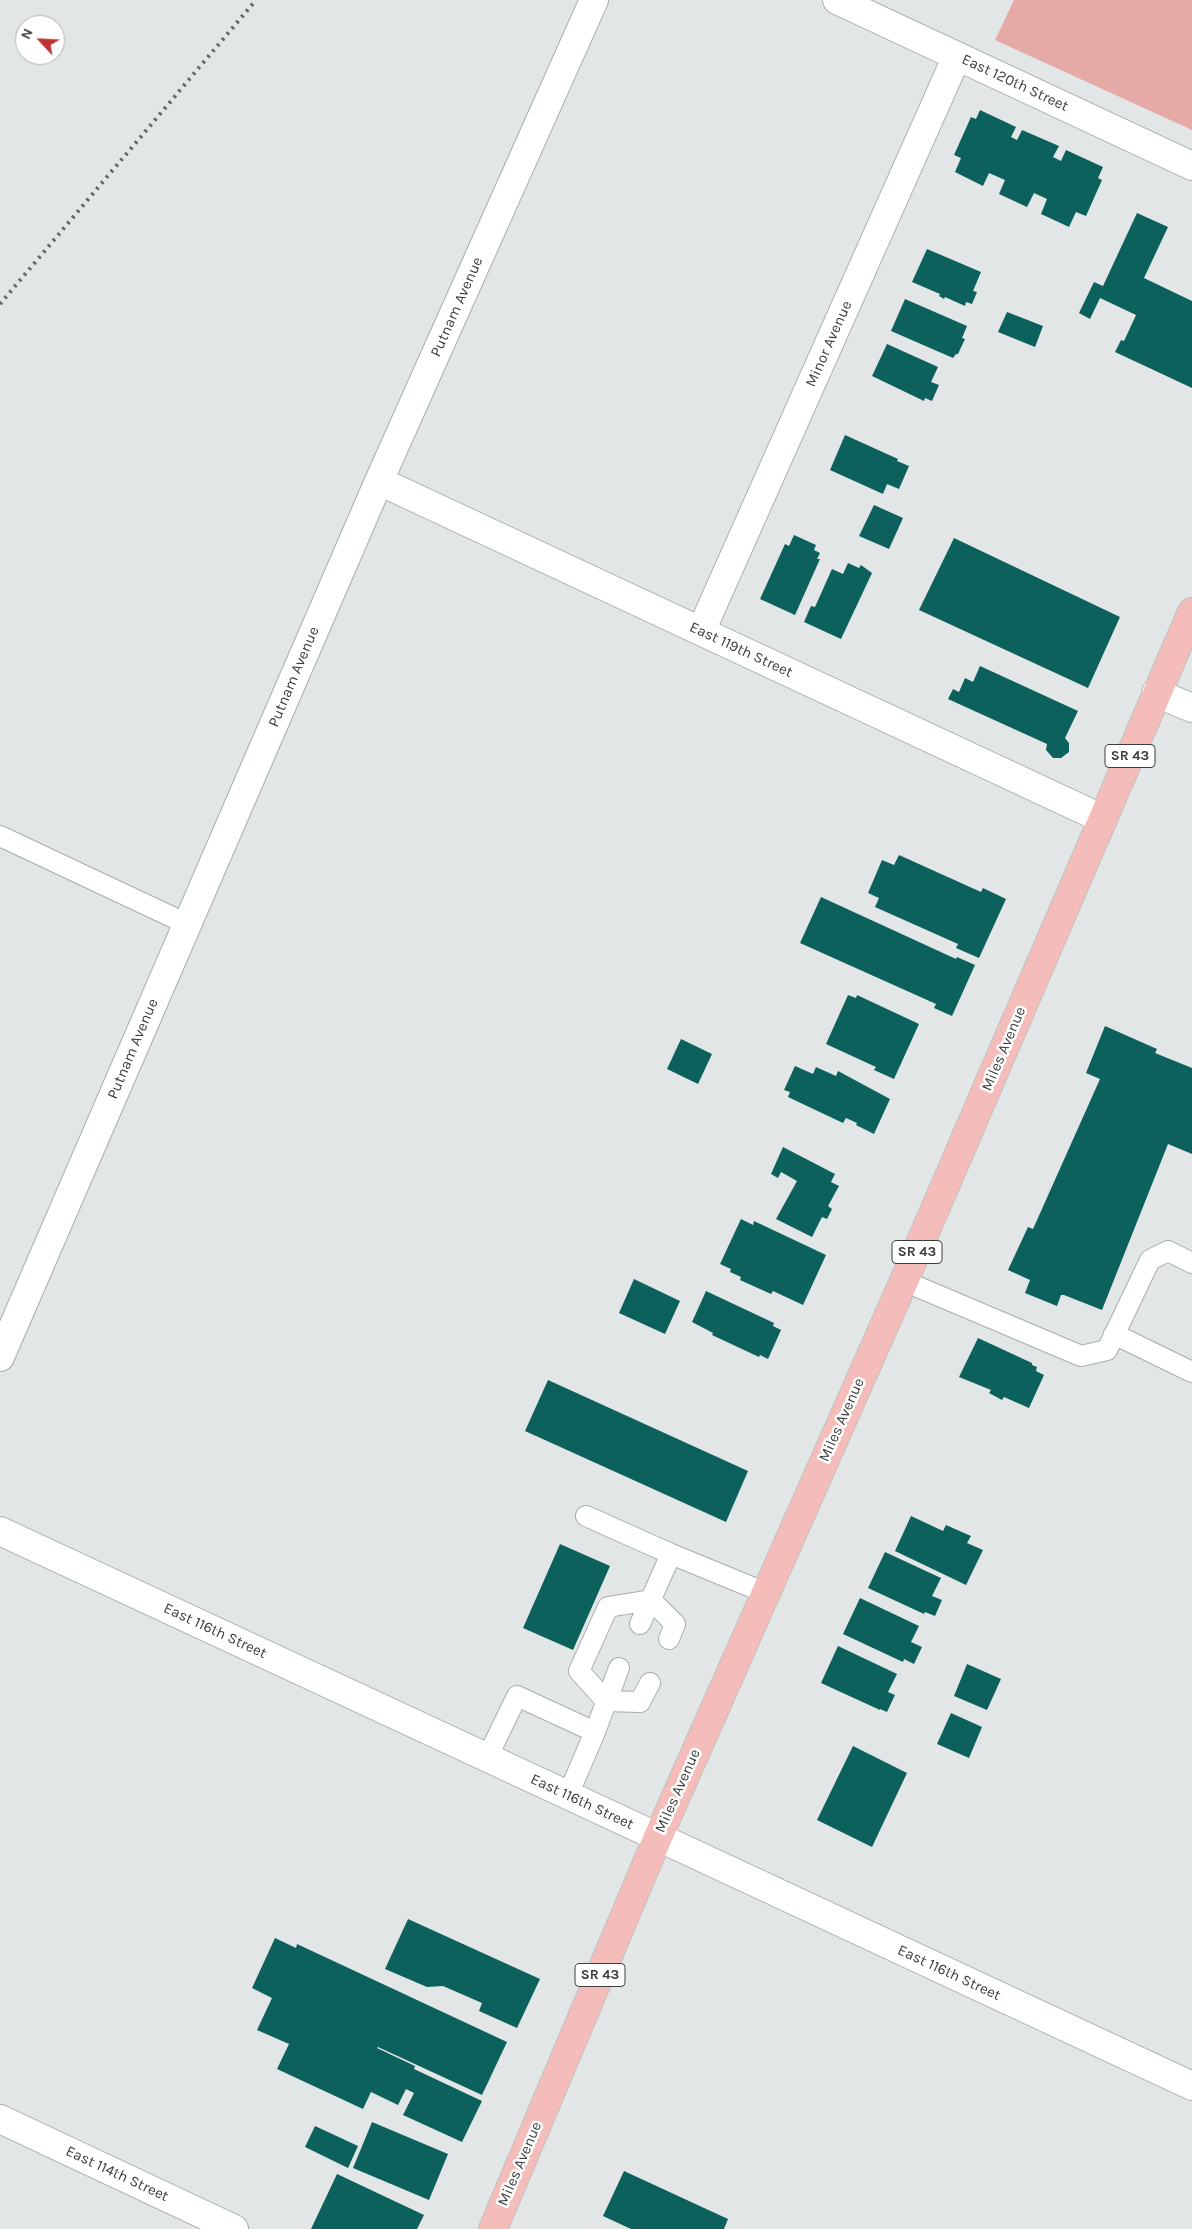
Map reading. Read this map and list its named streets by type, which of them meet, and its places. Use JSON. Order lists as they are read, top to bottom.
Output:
{
  "streets": {
    "main road": ["SR 43", "Miles Avenue"],
    "street": [
      "East 120th Street",
      "Putnam Avenue",
      "Minor Avenue",
      "East 119th Street",
      "East 116th Street",
      "East 114th Street"
    ]
  },
  "crossings": [
    ["East 120th Street", "Minor Avenue"],
    ["Putnam Avenue", "East 119th Street"],
    ["Minor Avenue", "East 119th Street"],
    ["East 119th Street", "Miles Avenue"],
    ["Miles Avenue", "East 116th Street"]
  ],
  "north": "top left"
}
